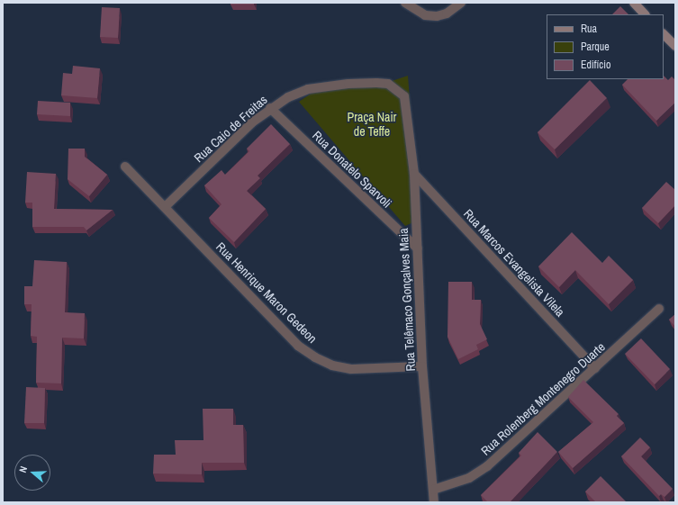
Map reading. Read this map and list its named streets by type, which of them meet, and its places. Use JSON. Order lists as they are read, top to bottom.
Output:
{
  "streets": {
    "street": [
      "Rua Caio de Freitas",
      "Rua Donatelo Sparvoli",
      "Rua Marcos Evangelista Vilela",
      "Rua Henrique Maron Gedeon",
      "Rua Telêmaco Gonçalves Maia",
      "Rua Rolenberg Montenegro Duarte"
    ]
  },
  "crossings": [
    ["Rua Caio de Freitas", "Rua Donatelo Sparvoli"],
    ["Rua Caio de Freitas", "Rua Henrique Maron Gedeon"],
    ["Rua Caio de Freitas", "Rua Telêmaco Gonçalves Maia"],
    ["Rua Donatelo Sparvoli", "Rua Telêmaco Gonçalves Maia"],
    ["Rua Marcos Evangelista Vilela", "Rua Telêmaco Gonçalves Maia"],
    ["Rua Marcos Evangelista Vilela", "Rua Rolenberg Montenegro Duarte"],
    ["Rua Henrique Maron Gedeon", "Rua Telêmaco Gonçalves Maia"],
    ["Rua Telêmaco Gonçalves Maia", "Rua Rolenberg Montenegro Duarte"]
  ],
  "parks": ["Praça Nair de Teffe"],
  "legend": ["Rua", "Parque", "Edifício"],
  "north": "left"
}
